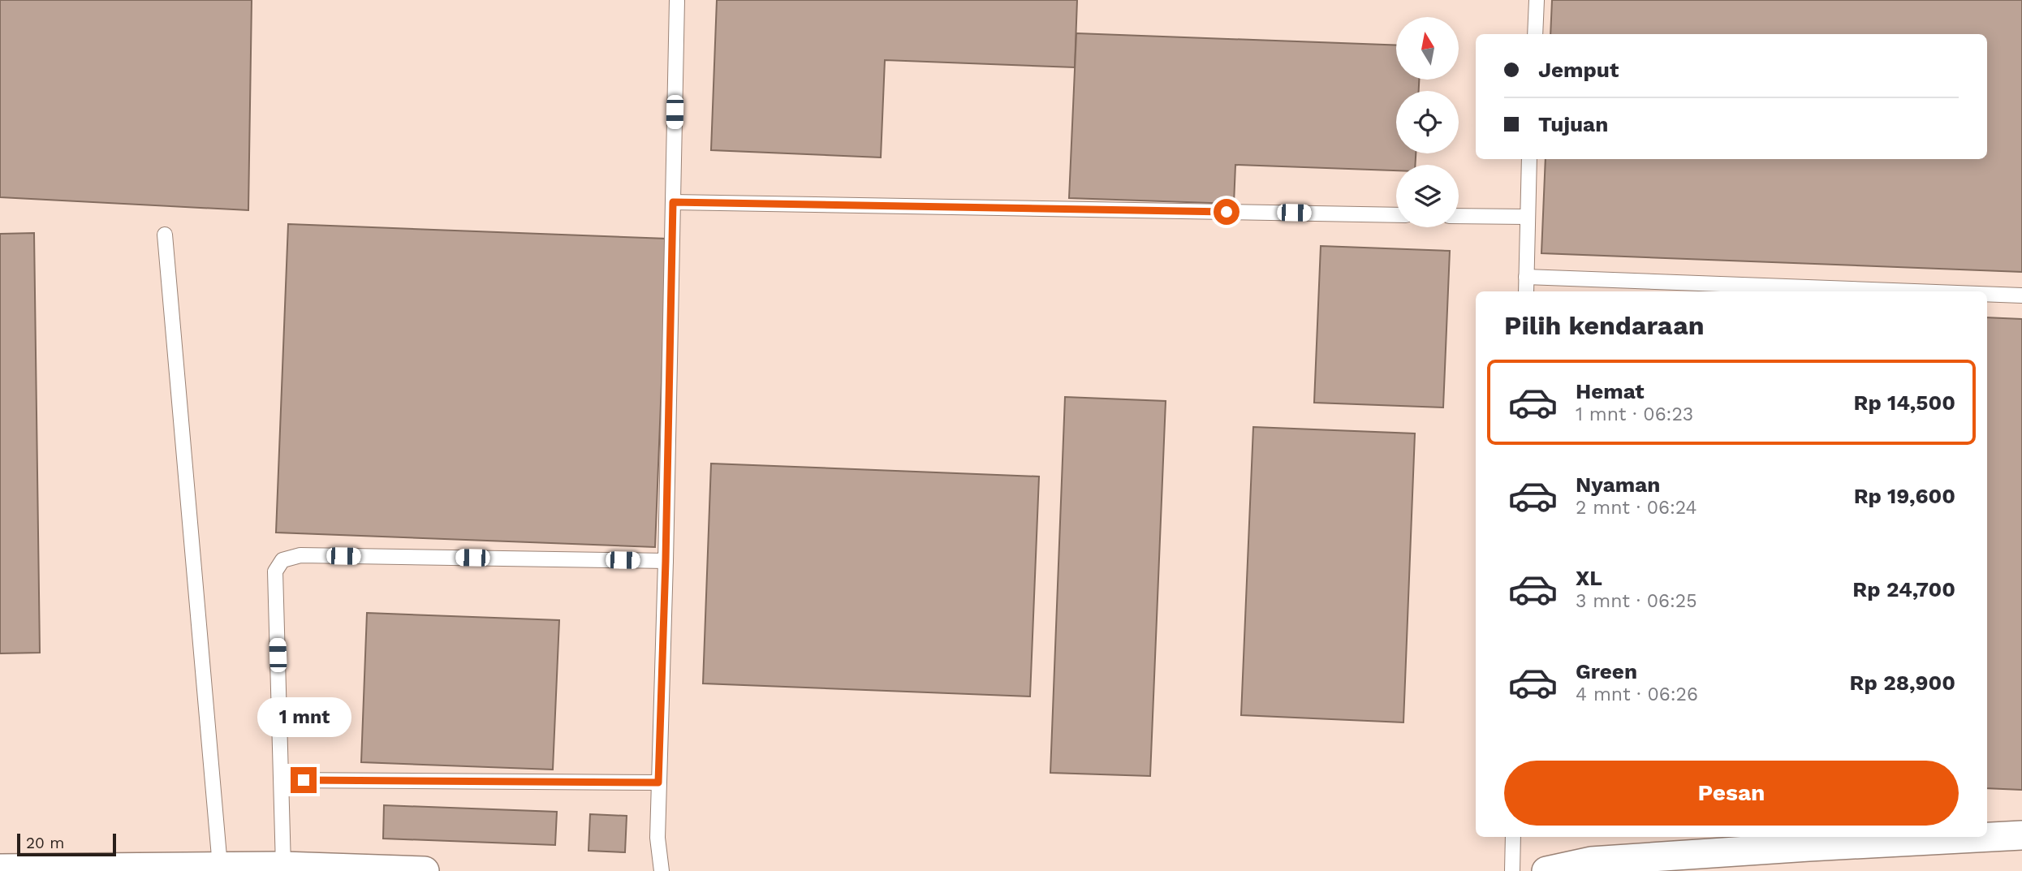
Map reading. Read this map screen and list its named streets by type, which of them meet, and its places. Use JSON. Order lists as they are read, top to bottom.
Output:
{
  "scale_bar": "20 m",
  "north": "top",
  "page": {
    "banner": ["Jemput", "Tujuan"],
    "heading": "Pilih kendaraan",
    "list": [
      {
        "name": "Hemat",
        "note": "1 mnt · 06:23",
        "value": "Rp 14,500"
      },
      {
        "name": "Nyaman",
        "note": "2 mnt · 06:24",
        "value": "Rp 19,600"
      },
      {
        "name": "XL",
        "note": "3 mnt · 06:25",
        "value": "Rp 24,700"
      },
      {
        "name": "Green",
        "note": "4 mnt · 06:26",
        "value": "Rp 28,900"
      }
    ],
    "bubble": "1 mnt",
    "buttons": "Pesan",
    "scale": "20 m"
  }
}
